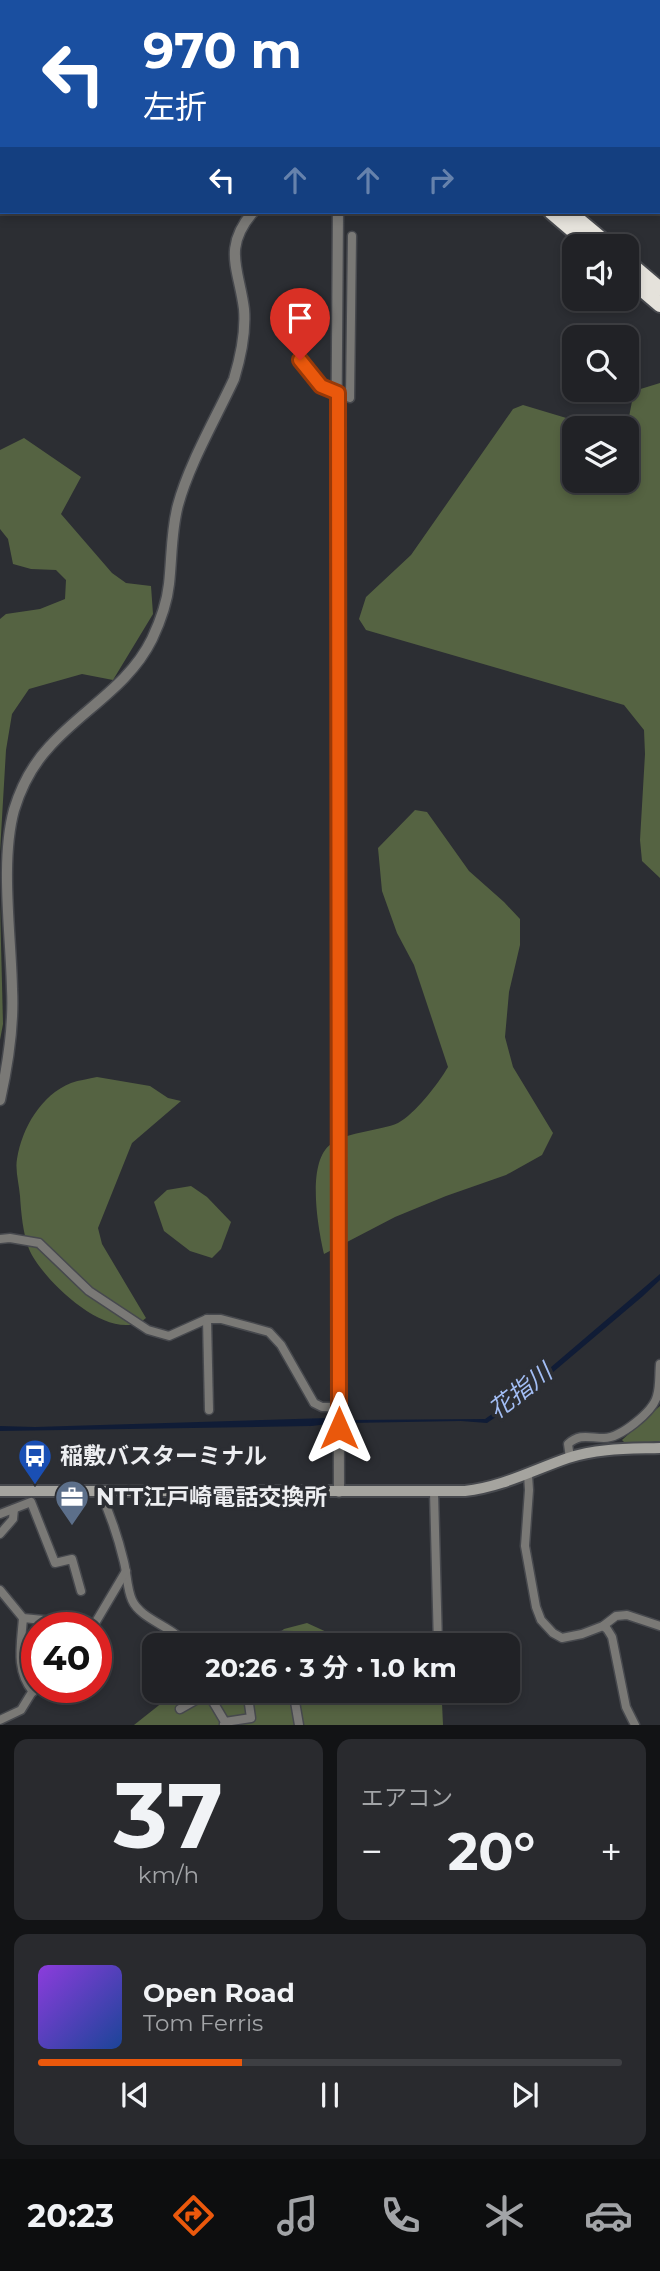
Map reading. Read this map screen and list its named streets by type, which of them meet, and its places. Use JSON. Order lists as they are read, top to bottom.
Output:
{
  "water": ["花指川"],
  "places": {
    "bus stop": ["稲敷バスターミナル"],
    "office": ["NTT江戸崎電話交換所"]
  },
  "page": {
    "turn": ["970 m", "左折"],
    "limit": "40",
    "trip": "20:26 · 3 分 · 1.0 km",
    "tile": [
      ["37", "km/h"],
      "エアコン"
    ],
    "heat": ["−", "20°", "+"],
    "song": ["Open Road", "Tom Ferris"],
    "tabs": "20:23"
  }
}
